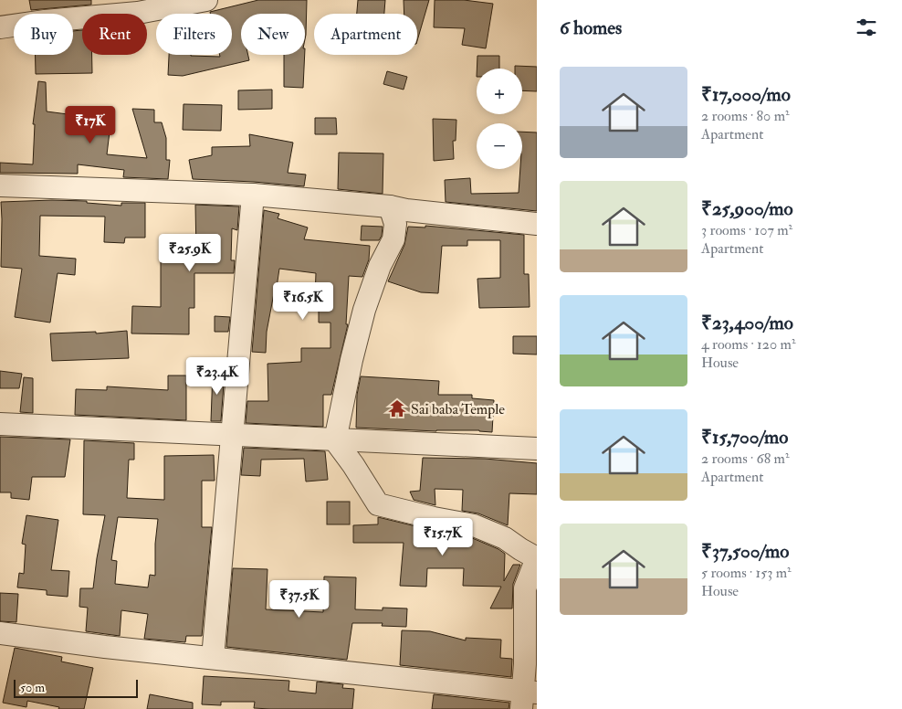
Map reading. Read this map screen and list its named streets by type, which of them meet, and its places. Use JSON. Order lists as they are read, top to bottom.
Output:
{
  "places": {
    "temple": ["Sai baba Temple"]
  },
  "scale_bar": "50 m",
  "page": {
    "heading": "6 homes",
    "chip": [
      "Buy",
      "Rent",
      "Filters",
      "New",
      "Apartment"
    ],
    "list": [
      {
        "name": "₹17,000/mo",
        "note": "2 rooms · 80 m² · Apartment"
      },
      {
        "name": "₹25,900/mo",
        "note": "3 rooms · 107 m² · Apartment"
      },
      {
        "name": "₹23,400/mo",
        "note": "4 rooms · 120 m² · House"
      },
      {
        "name": "₹15,700/mo",
        "note": "2 rooms · 68 m² · Apartment"
      },
      {
        "name": "₹37,500/mo",
        "note": "5 rooms · 153 m² · House"
      }
    ],
    "map_buttons": ["+", "−"],
    "price": [
      "₹17K",
      "₹25.9K",
      "₹16.5K",
      "₹23.4K",
      "₹15.7K",
      "₹37.5K"
    ],
    "scale": "50 m"
  }
}
